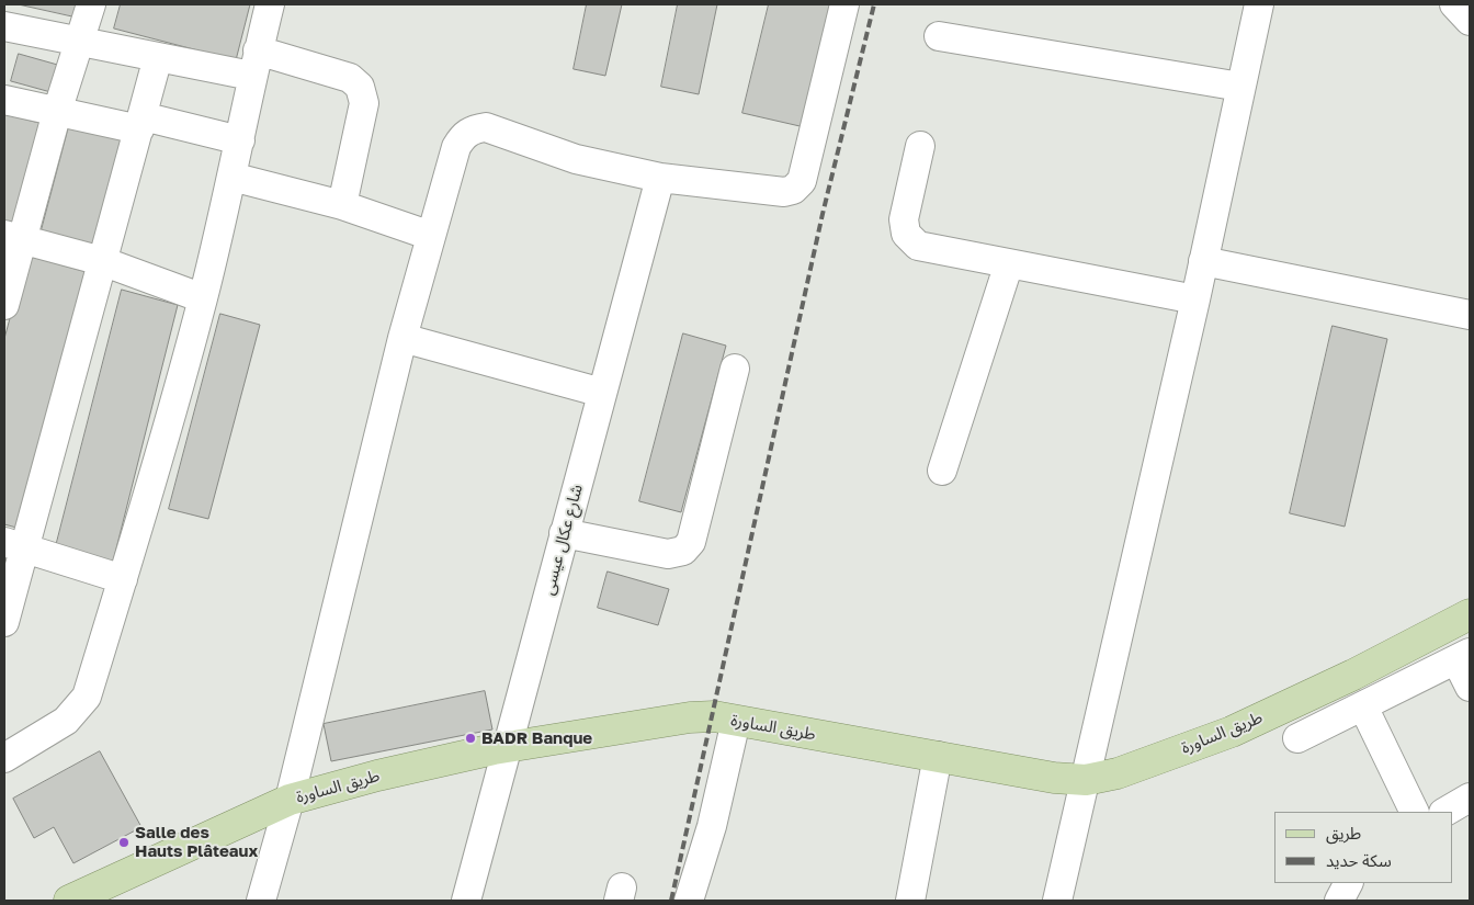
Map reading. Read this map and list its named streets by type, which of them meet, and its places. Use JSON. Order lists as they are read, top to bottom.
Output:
{
  "streets": {
    "main road": ["طريق الساورة"],
    "street": ["شارع عكال عيسى"]
  },
  "crossings": [
    ["شارع عكال عيسى", "طريق الساورة"]
  ],
  "places": ["BADR Banque", "Salle des Hauts Plâteaux"],
  "legend": ["طريق", "سكة حديد"]
}
